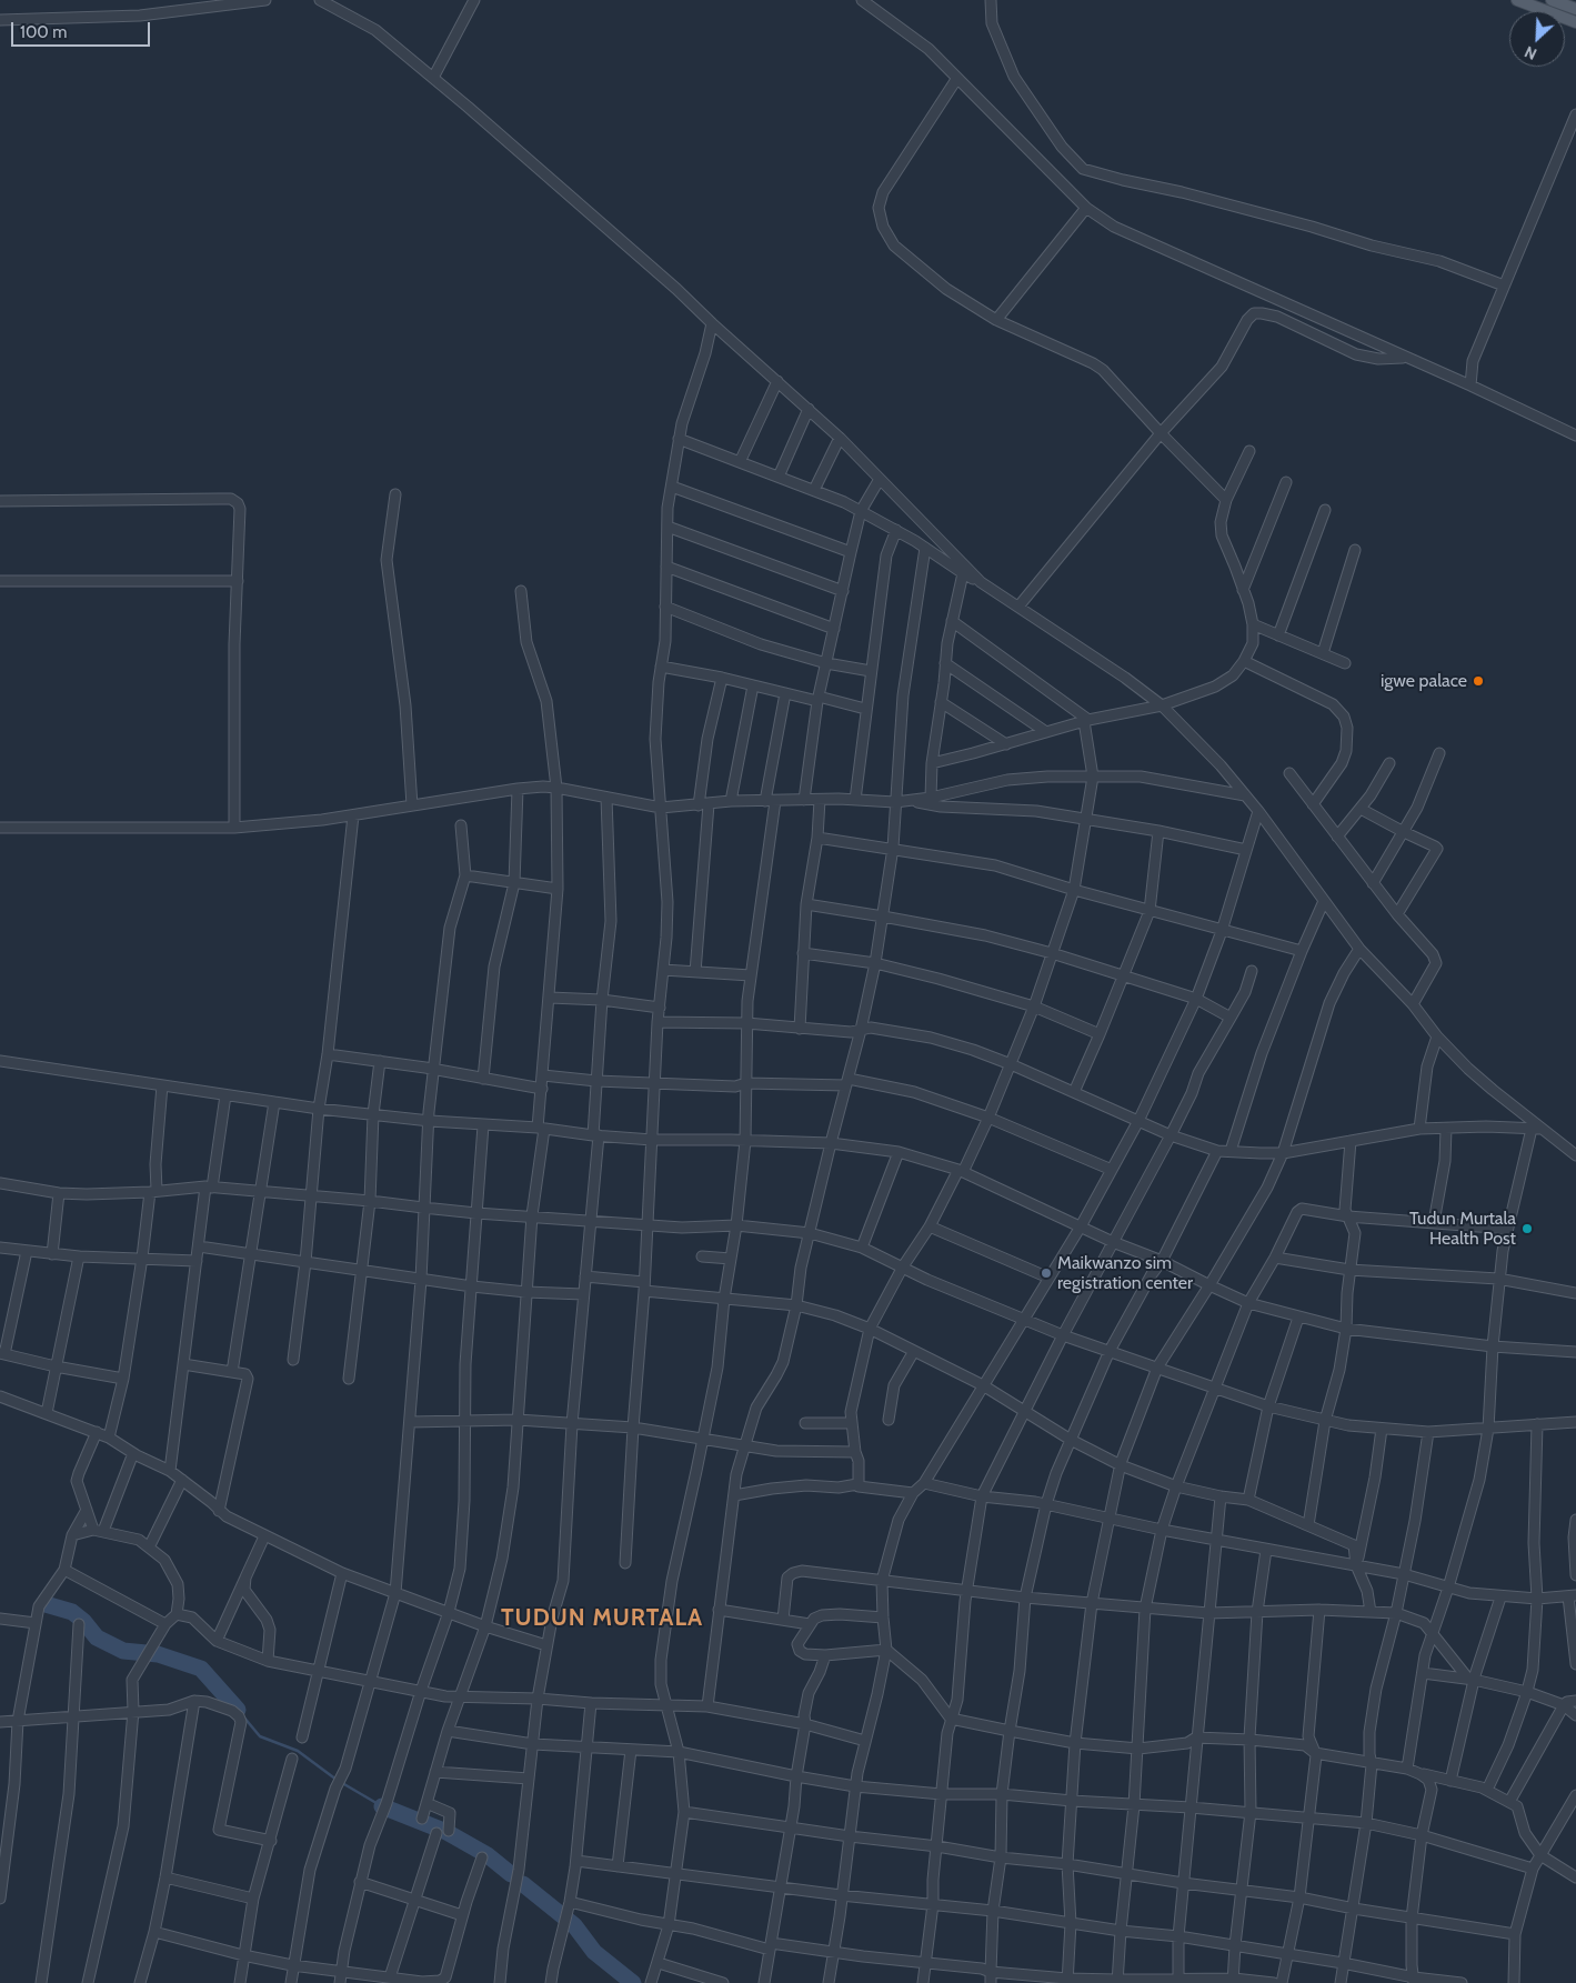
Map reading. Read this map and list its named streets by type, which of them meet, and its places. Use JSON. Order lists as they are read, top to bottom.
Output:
{
  "districts": ["TUDUN MURTALA"],
  "places": ["igwe palace", "Tudun Murtala Health Post", "Maikwanzo sim registration center"],
  "scale_bar": "100 m",
  "north": "bottom left"
}
